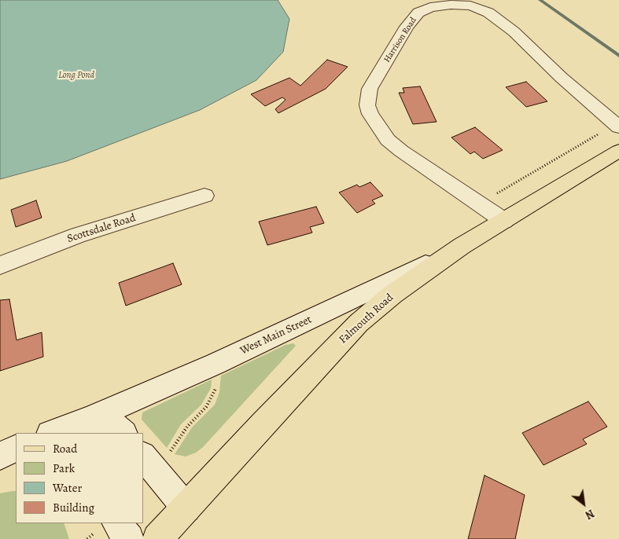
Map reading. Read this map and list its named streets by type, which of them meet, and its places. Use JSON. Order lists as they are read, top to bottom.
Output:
{
  "streets": {
    "main road": ["Falmouth Road"],
    "street": ["Harrison Road", "Scottsdale Road", "West Main Street"]
  },
  "crossings": [
    ["Harrison Road", "Falmouth Road"],
    ["Falmouth Road", "West Main Street"]
  ],
  "water": ["Long Pond"],
  "legend": [
    "Road",
    "Park",
    "Water",
    "Building"
  ],
  "north": "bottom right"
}
